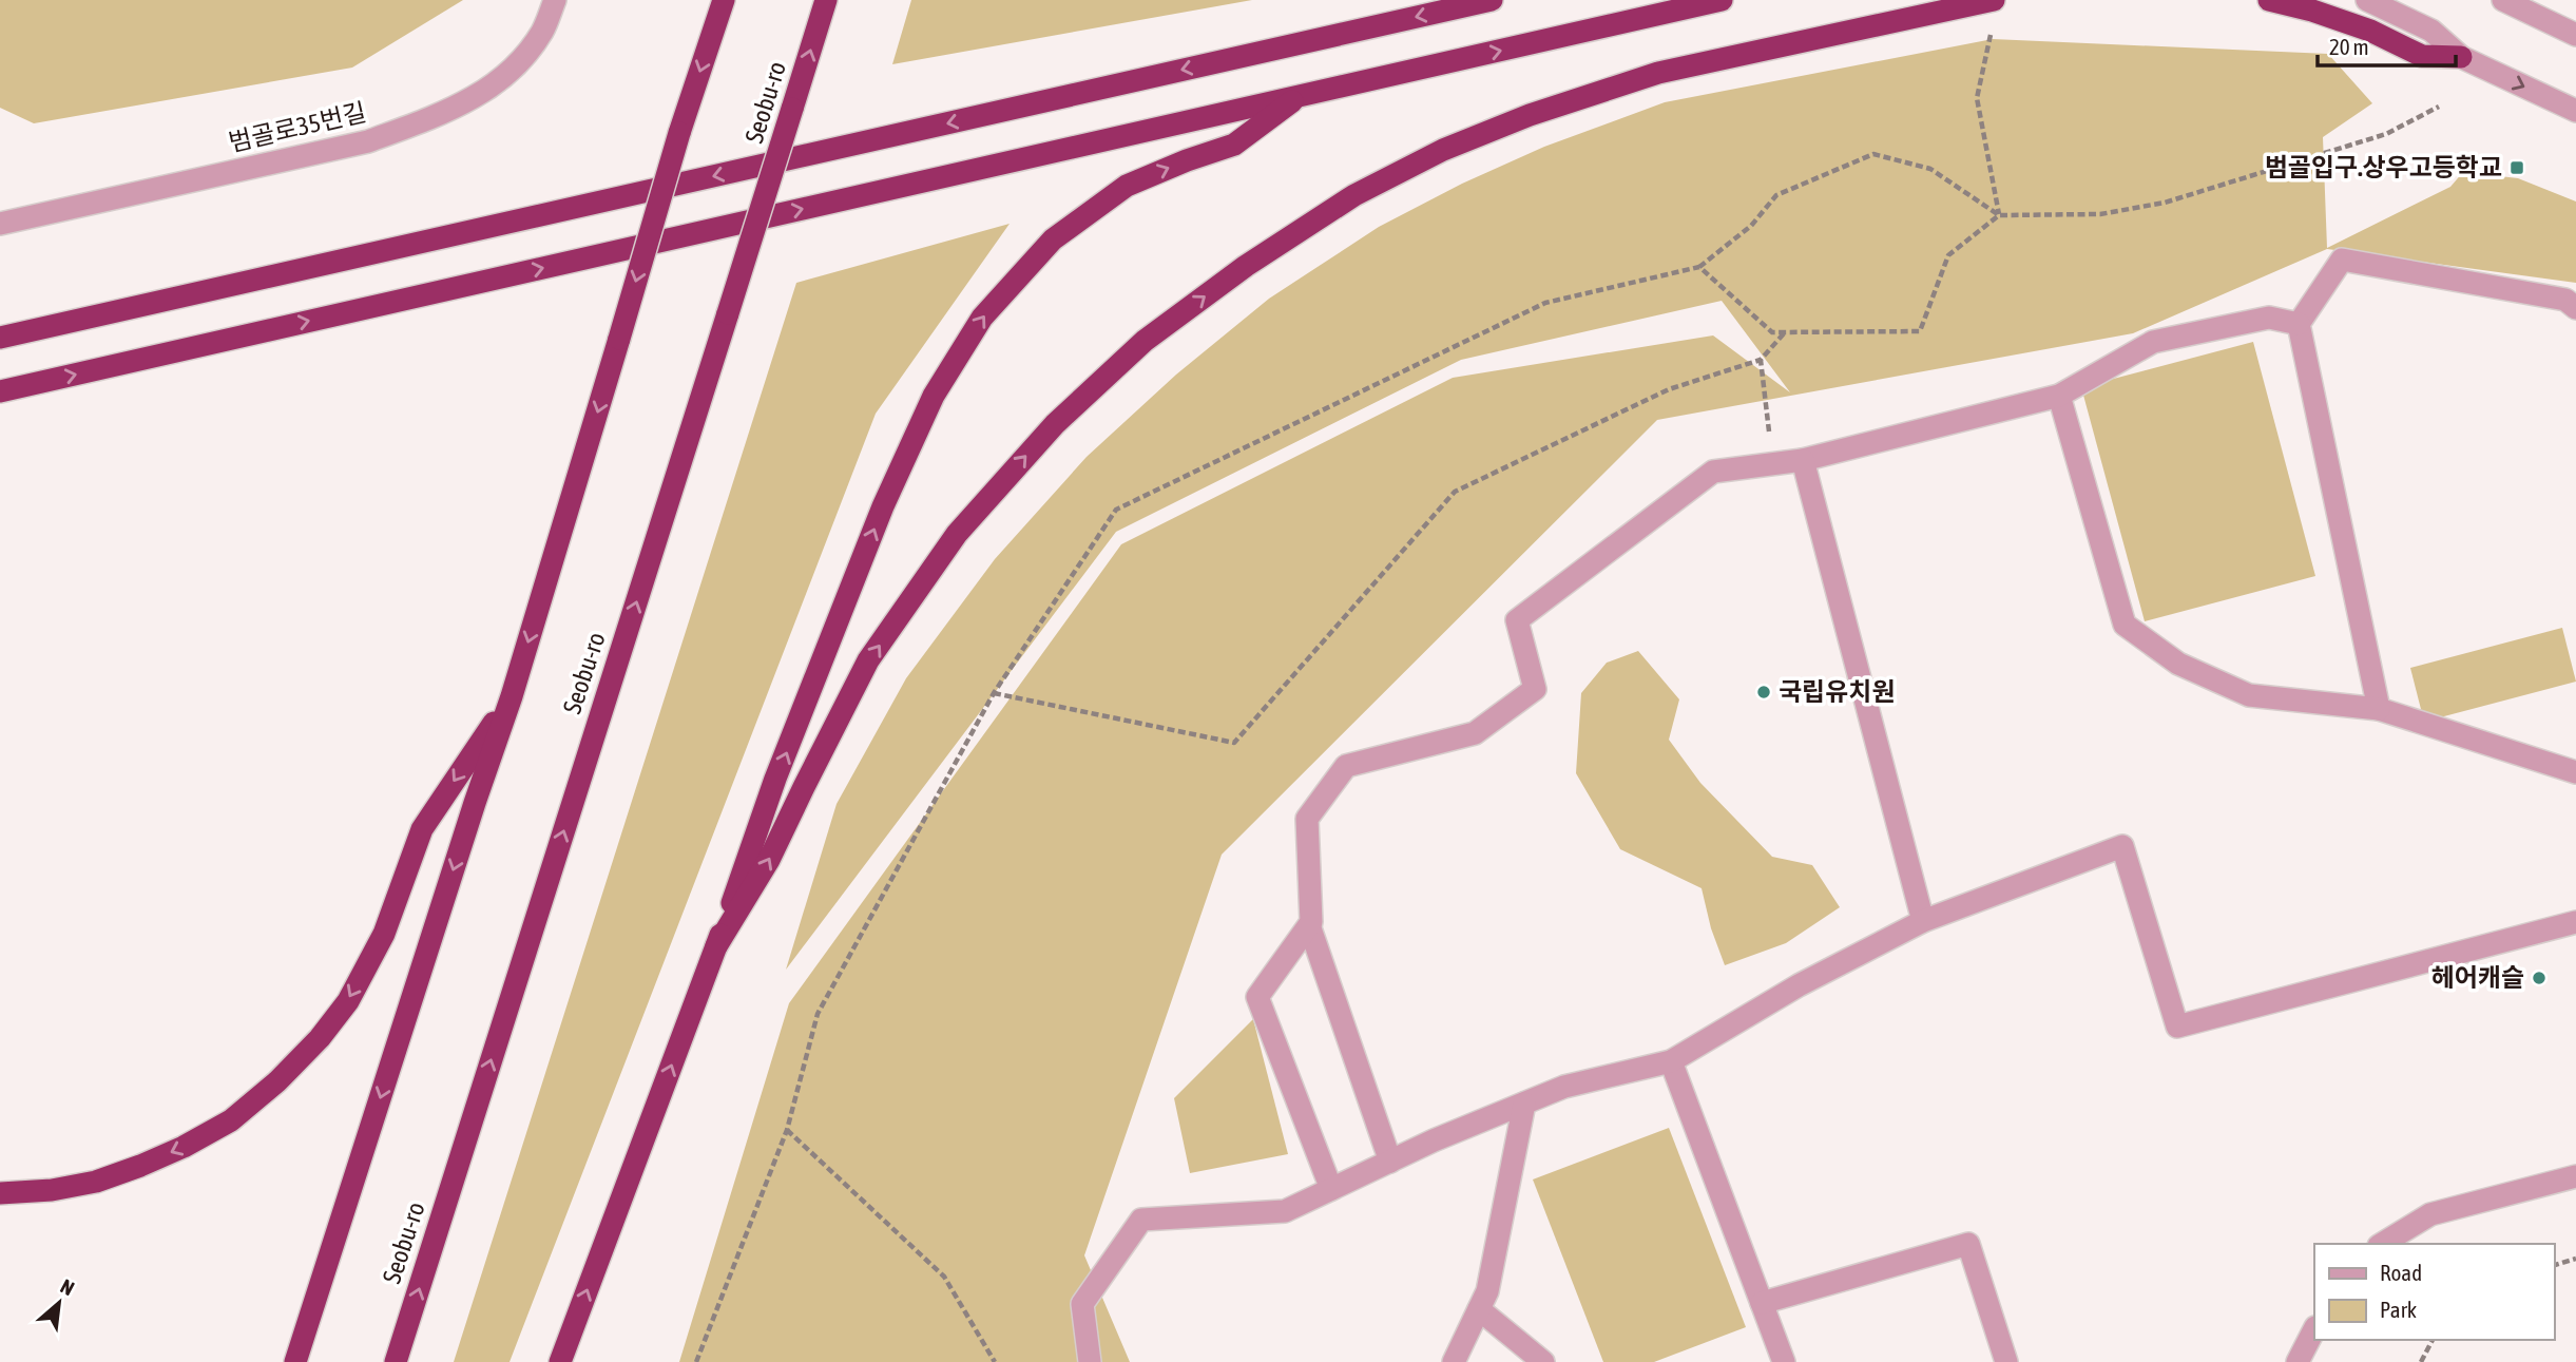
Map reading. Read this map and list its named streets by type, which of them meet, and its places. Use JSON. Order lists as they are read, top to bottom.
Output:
{
  "streets": {
    "highway": ["Seobu-ro"],
    "street": ["범골로35번길"]
  },
  "places": {
    "transit": ["범골입구.상우고등학교"],
    "other": ["국립유치원", "헤어캐슬"]
  },
  "legend": ["Road", "Park"],
  "scale_bar": "20 m",
  "north": "top right"
}
